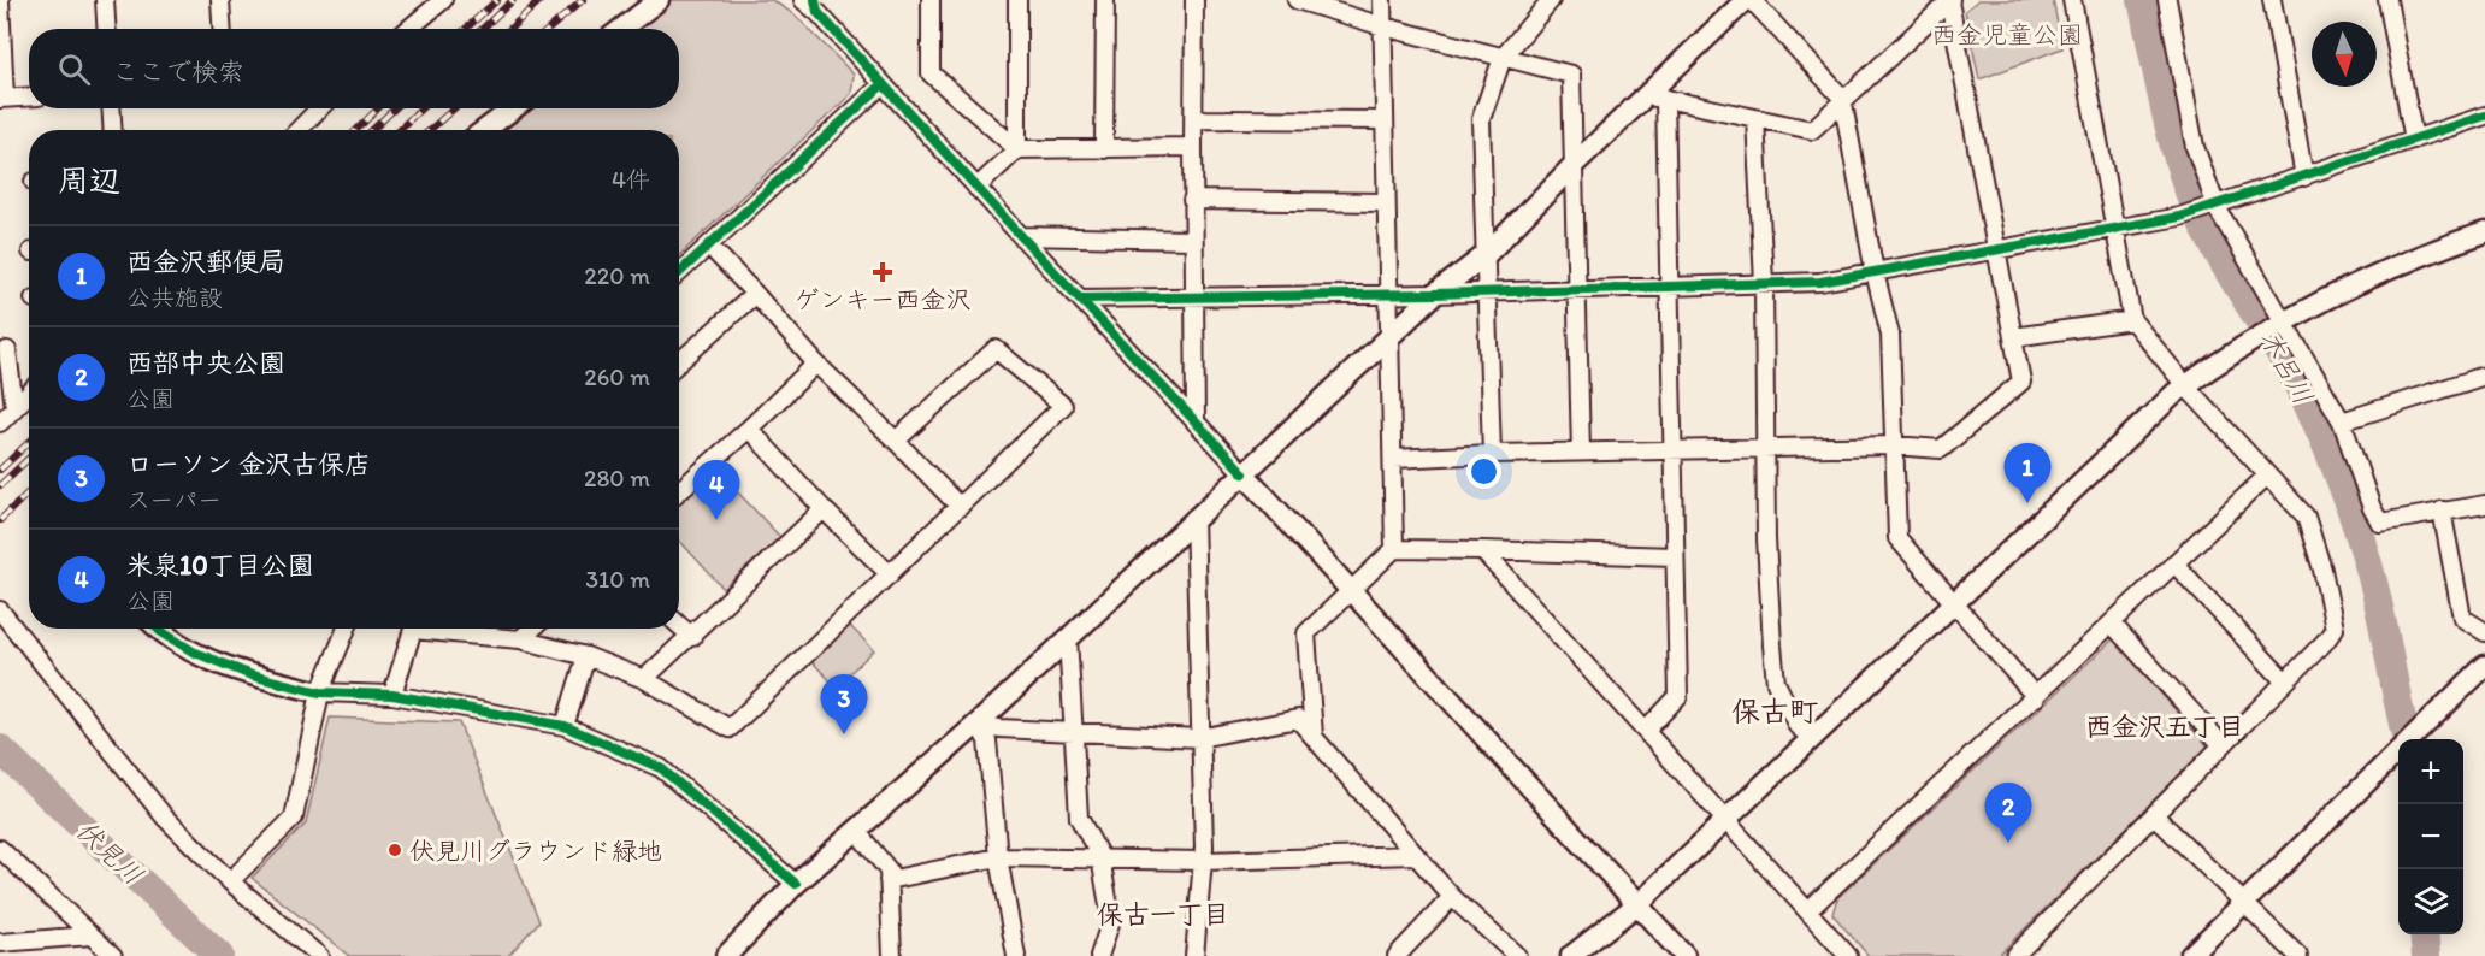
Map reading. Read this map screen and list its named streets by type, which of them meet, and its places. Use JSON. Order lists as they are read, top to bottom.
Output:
{
  "districts": ["保古町", "西金沢五丁目", "保古一丁目"],
  "water": ["木呂川", "伏見川"],
  "parks": ["西金児童公園"],
  "places": {
    "health": ["ゲンキー西金沢"],
    "other": ["伏見川グラウンド緑地"]
  },
  "north": "bottom",
  "page": {
    "search": "ここで検索",
    "heading": ["周辺", "4件"],
    "list": [
      {
        "mark": "1",
        "name": "西金沢郵便局",
        "note": "公共施設",
        "value": "220 m"
      },
      {
        "mark": "2",
        "name": "西部中央公園",
        "note": "公園",
        "value": "260 m"
      },
      {
        "mark": "3",
        "name": "ローソン 金沢古保店",
        "note": "スーパー",
        "value": "280 m"
      },
      {
        "mark": "4",
        "name": "米泉10丁目公園",
        "note": "公園",
        "value": "310 m"
      }
    ],
    "pins": [
      "1",
      "4",
      "3",
      "2"
    ],
    "map_buttons": ["+", "−"]
  }
}
